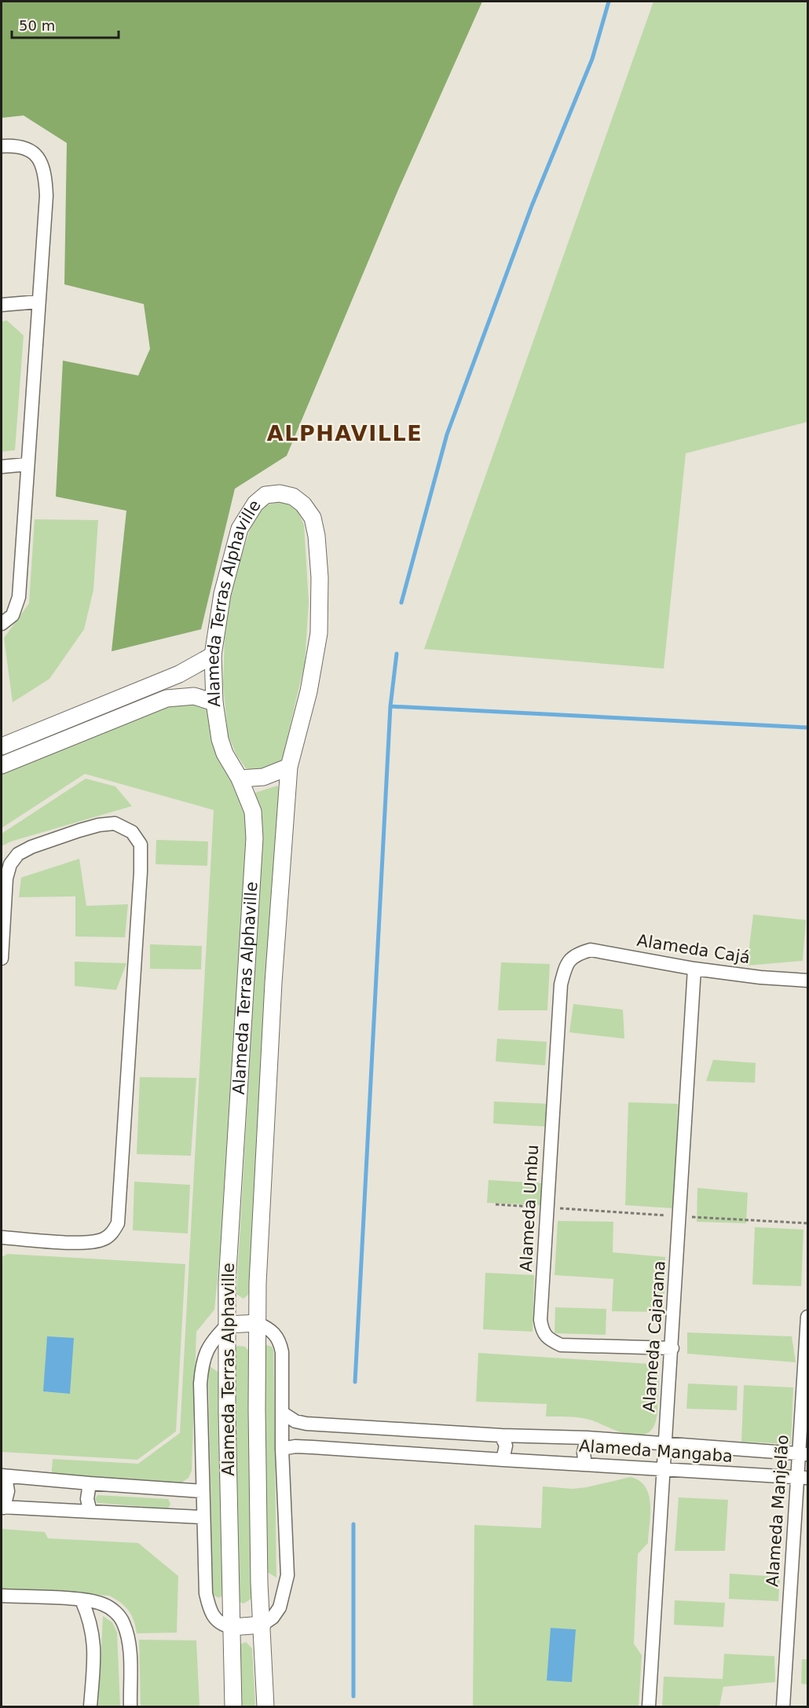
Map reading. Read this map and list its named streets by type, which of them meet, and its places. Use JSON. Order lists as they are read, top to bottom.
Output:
{
  "streets": {
    "street": [
      "Alameda Terras Alphaville",
      "Alameda Cajá",
      "Alameda Umbu",
      "Alameda Cajarana",
      "Alameda Mangaba",
      "Alameda Manjelão"
    ]
  },
  "crossings": [
    ["Alameda Cajá", "Alameda Umbu"],
    ["Alameda Cajá", "Alameda Cajarana"],
    ["Alameda Umbu", "Alameda Cajarana"],
    ["Alameda Cajarana", "Alameda Mangaba"],
    ["Alameda Mangaba", "Alameda Manjelão"]
  ],
  "districts": ["ALPHAVILLE"],
  "scale_bar": "50 m"
}
